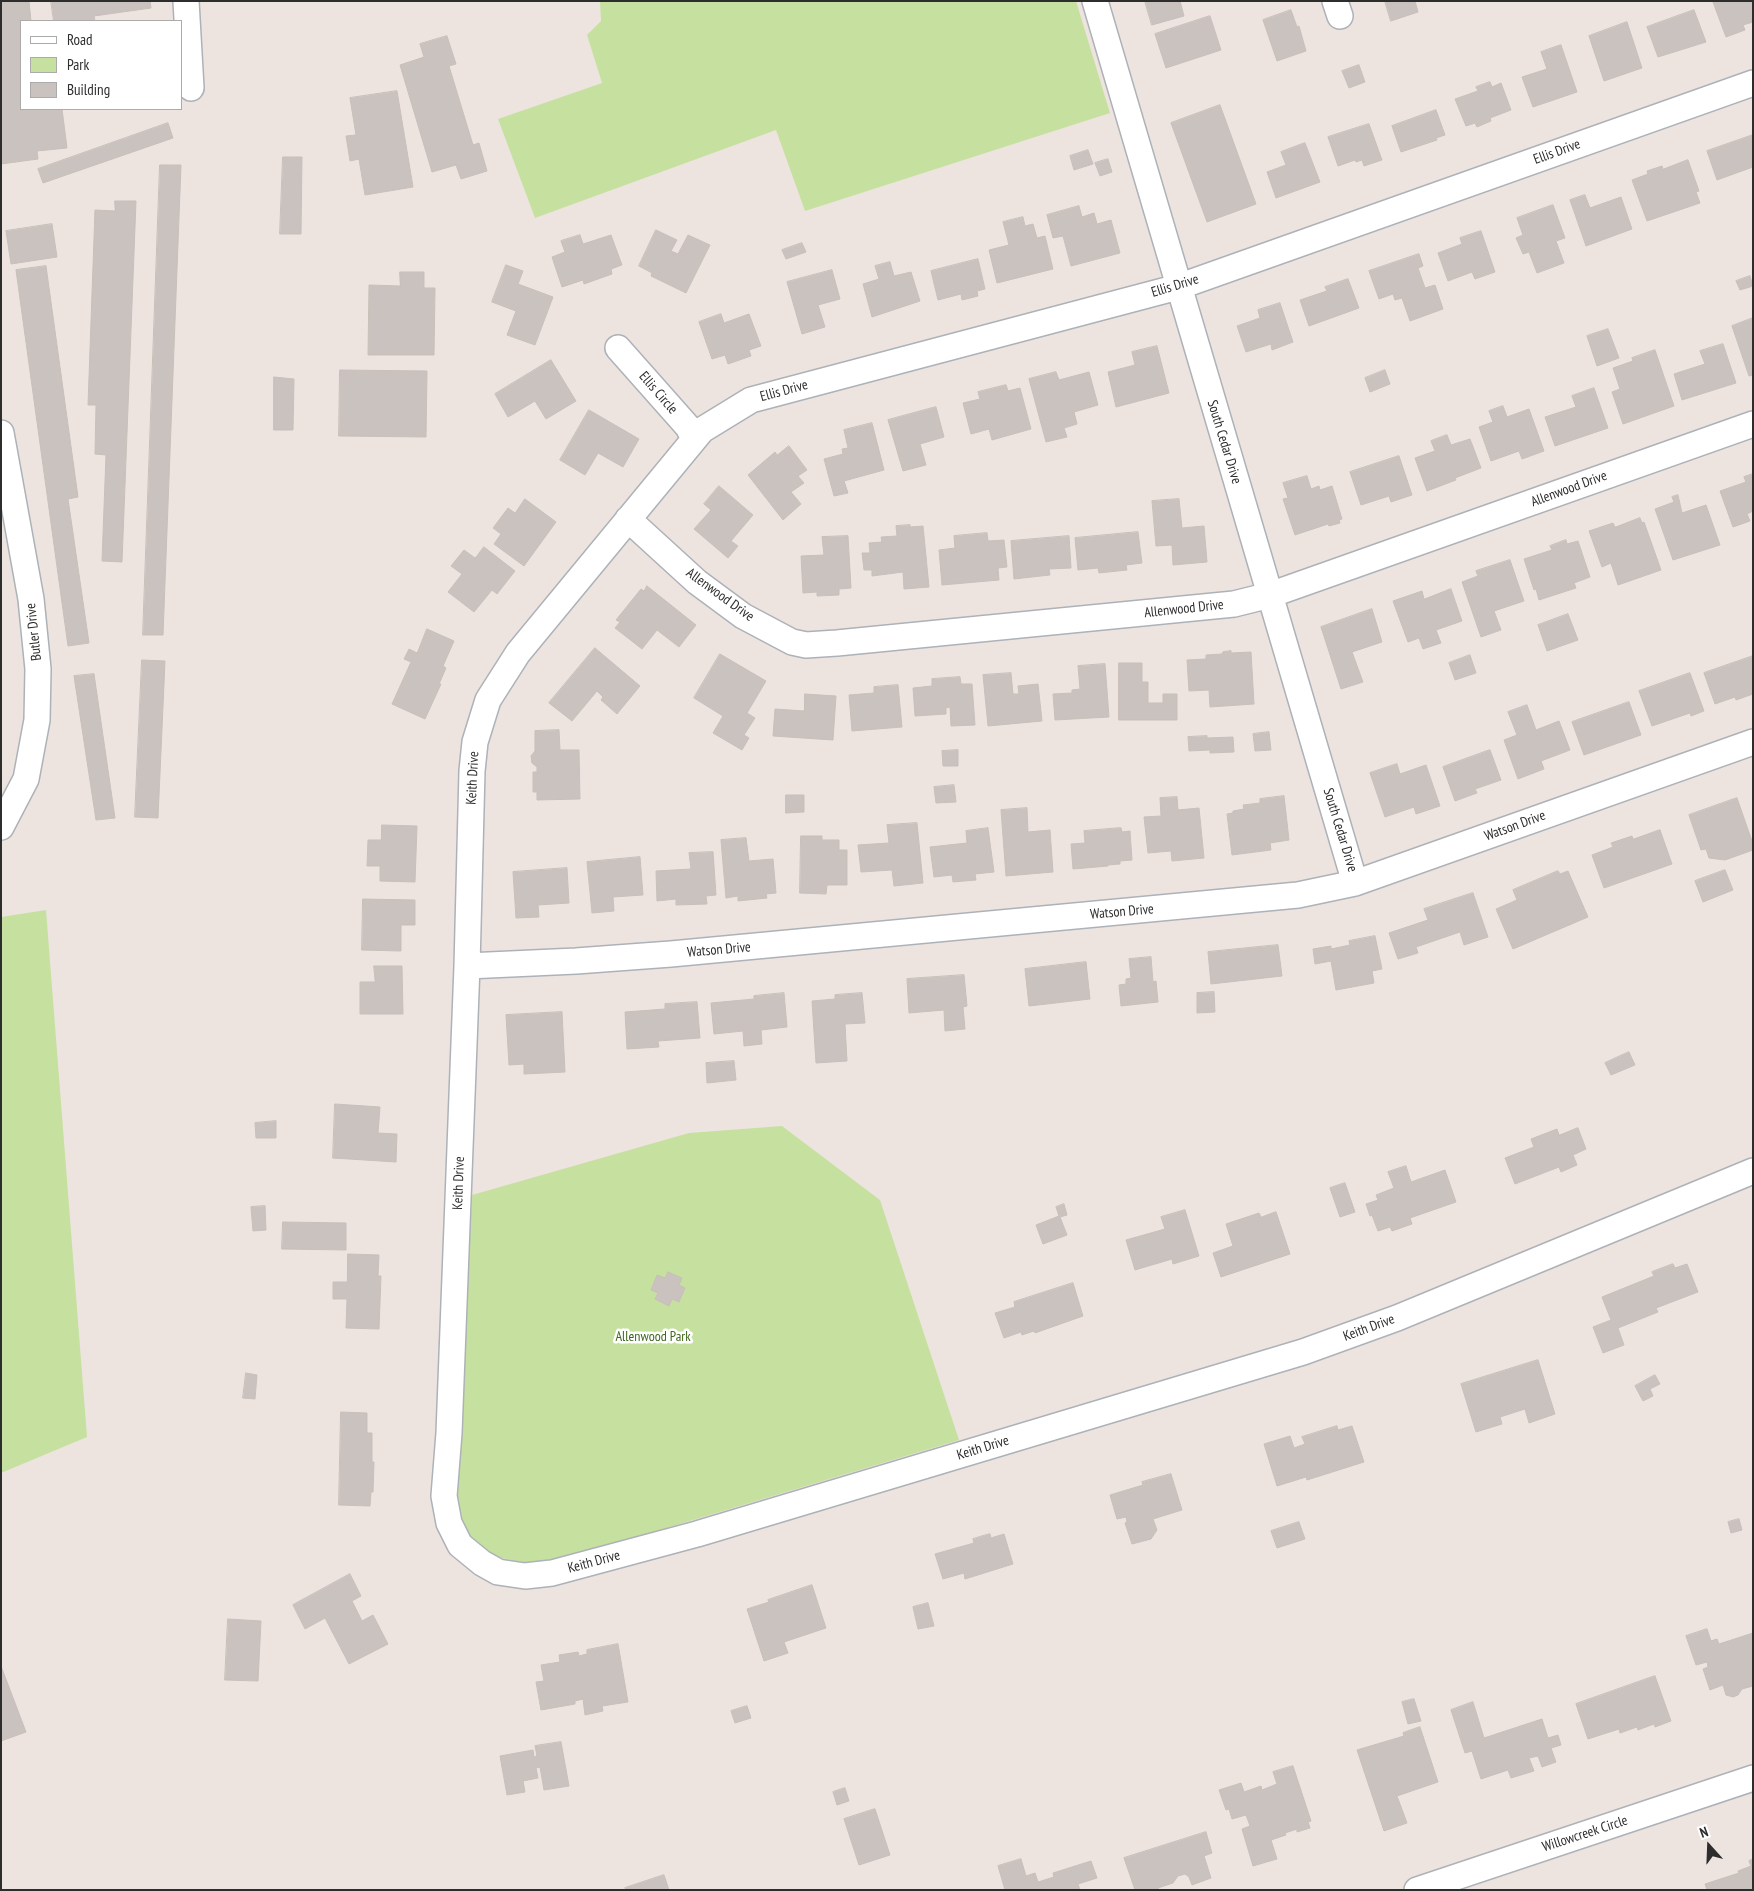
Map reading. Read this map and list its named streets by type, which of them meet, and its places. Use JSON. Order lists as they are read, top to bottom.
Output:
{
  "streets": {
    "street": [
      "Ellis Drive",
      "Ellis Circle",
      "South Cedar Drive",
      "Allenwood Drive",
      "Butler Drive",
      "Keith Drive",
      "Watson Drive",
      "Willowcreek Circle"
    ]
  },
  "crossings": [
    ["Ellis Drive", "Ellis Circle"],
    ["Ellis Drive", "South Cedar Drive"],
    ["Ellis Drive", "Allenwood Drive"],
    ["Ellis Drive", "Keith Drive"],
    ["South Cedar Drive", "Allenwood Drive"],
    ["South Cedar Drive", "Watson Drive"],
    ["Allenwood Drive", "Keith Drive"],
    ["Keith Drive", "Watson Drive"]
  ],
  "parks": ["Allenwood Park"],
  "legend": ["Road", "Park", "Building"],
  "north": "top"
}
